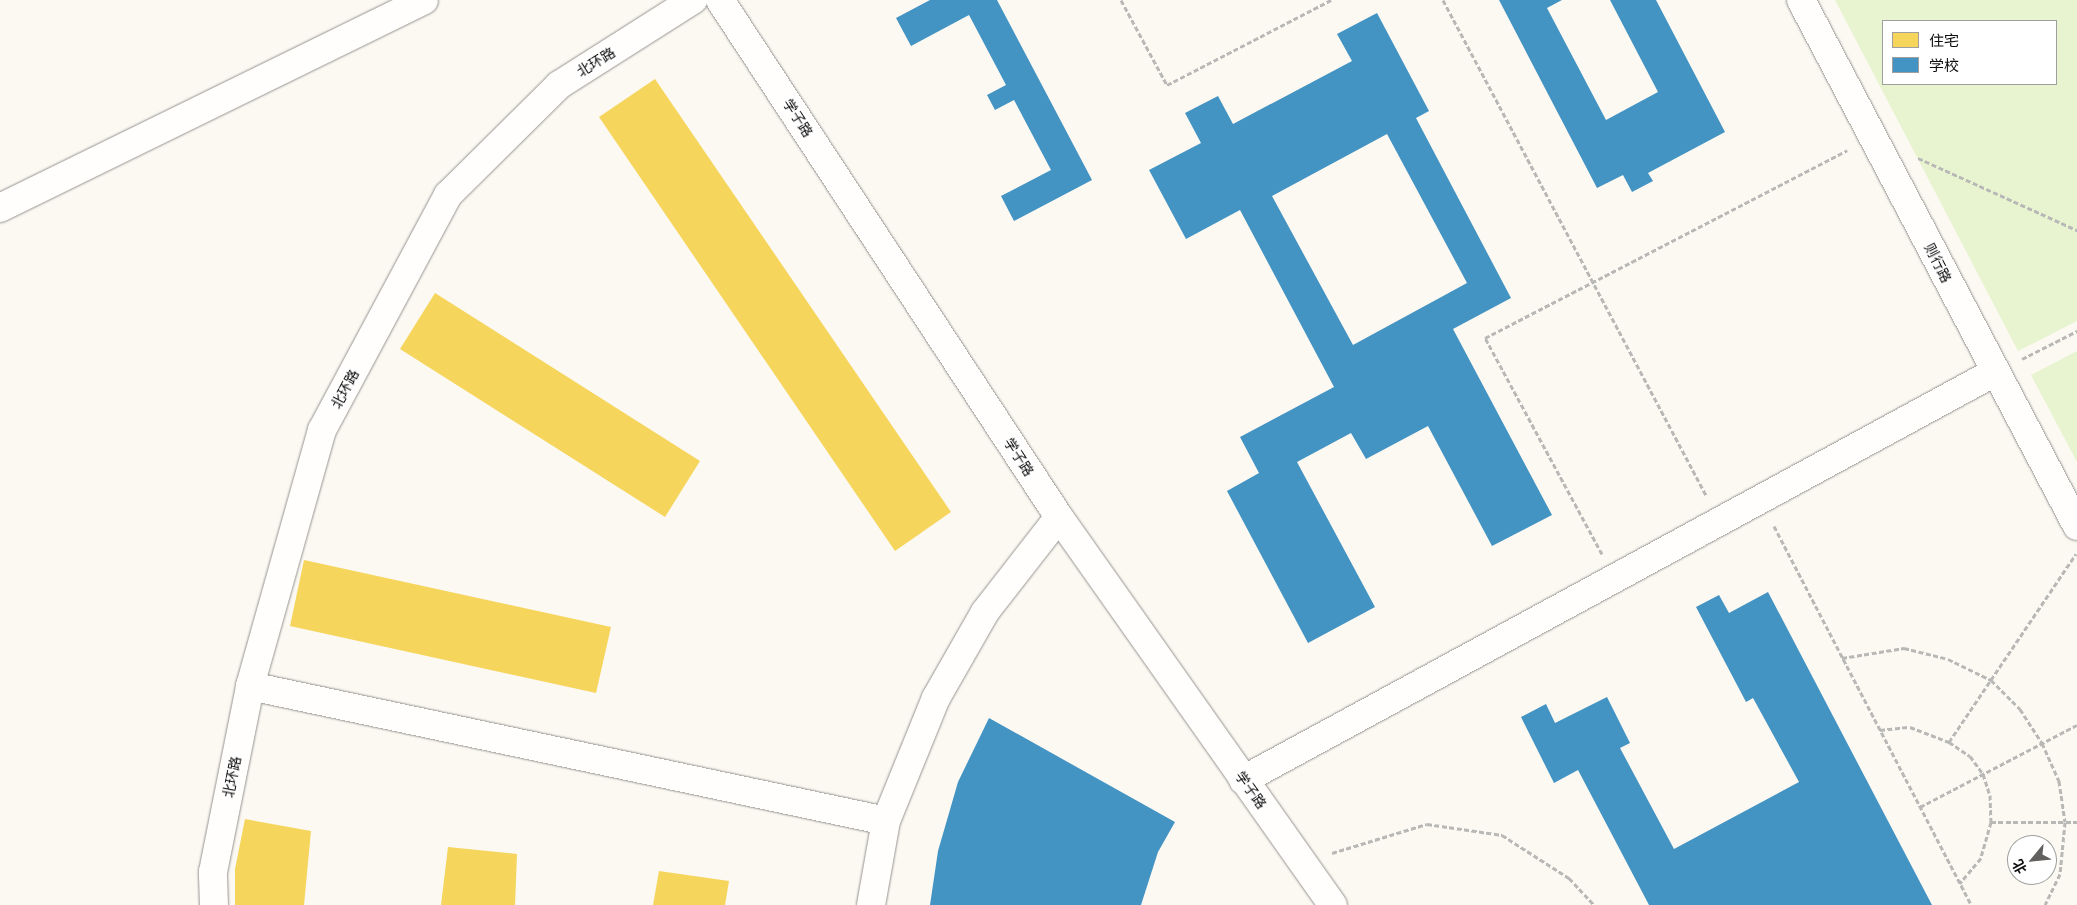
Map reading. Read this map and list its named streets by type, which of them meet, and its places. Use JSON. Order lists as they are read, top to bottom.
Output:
{
  "streets": {
    "street": ["北环路", "学子路", "则行路"]
  },
  "legend": ["住宅", "学校"],
  "north": "bottom left"
}
